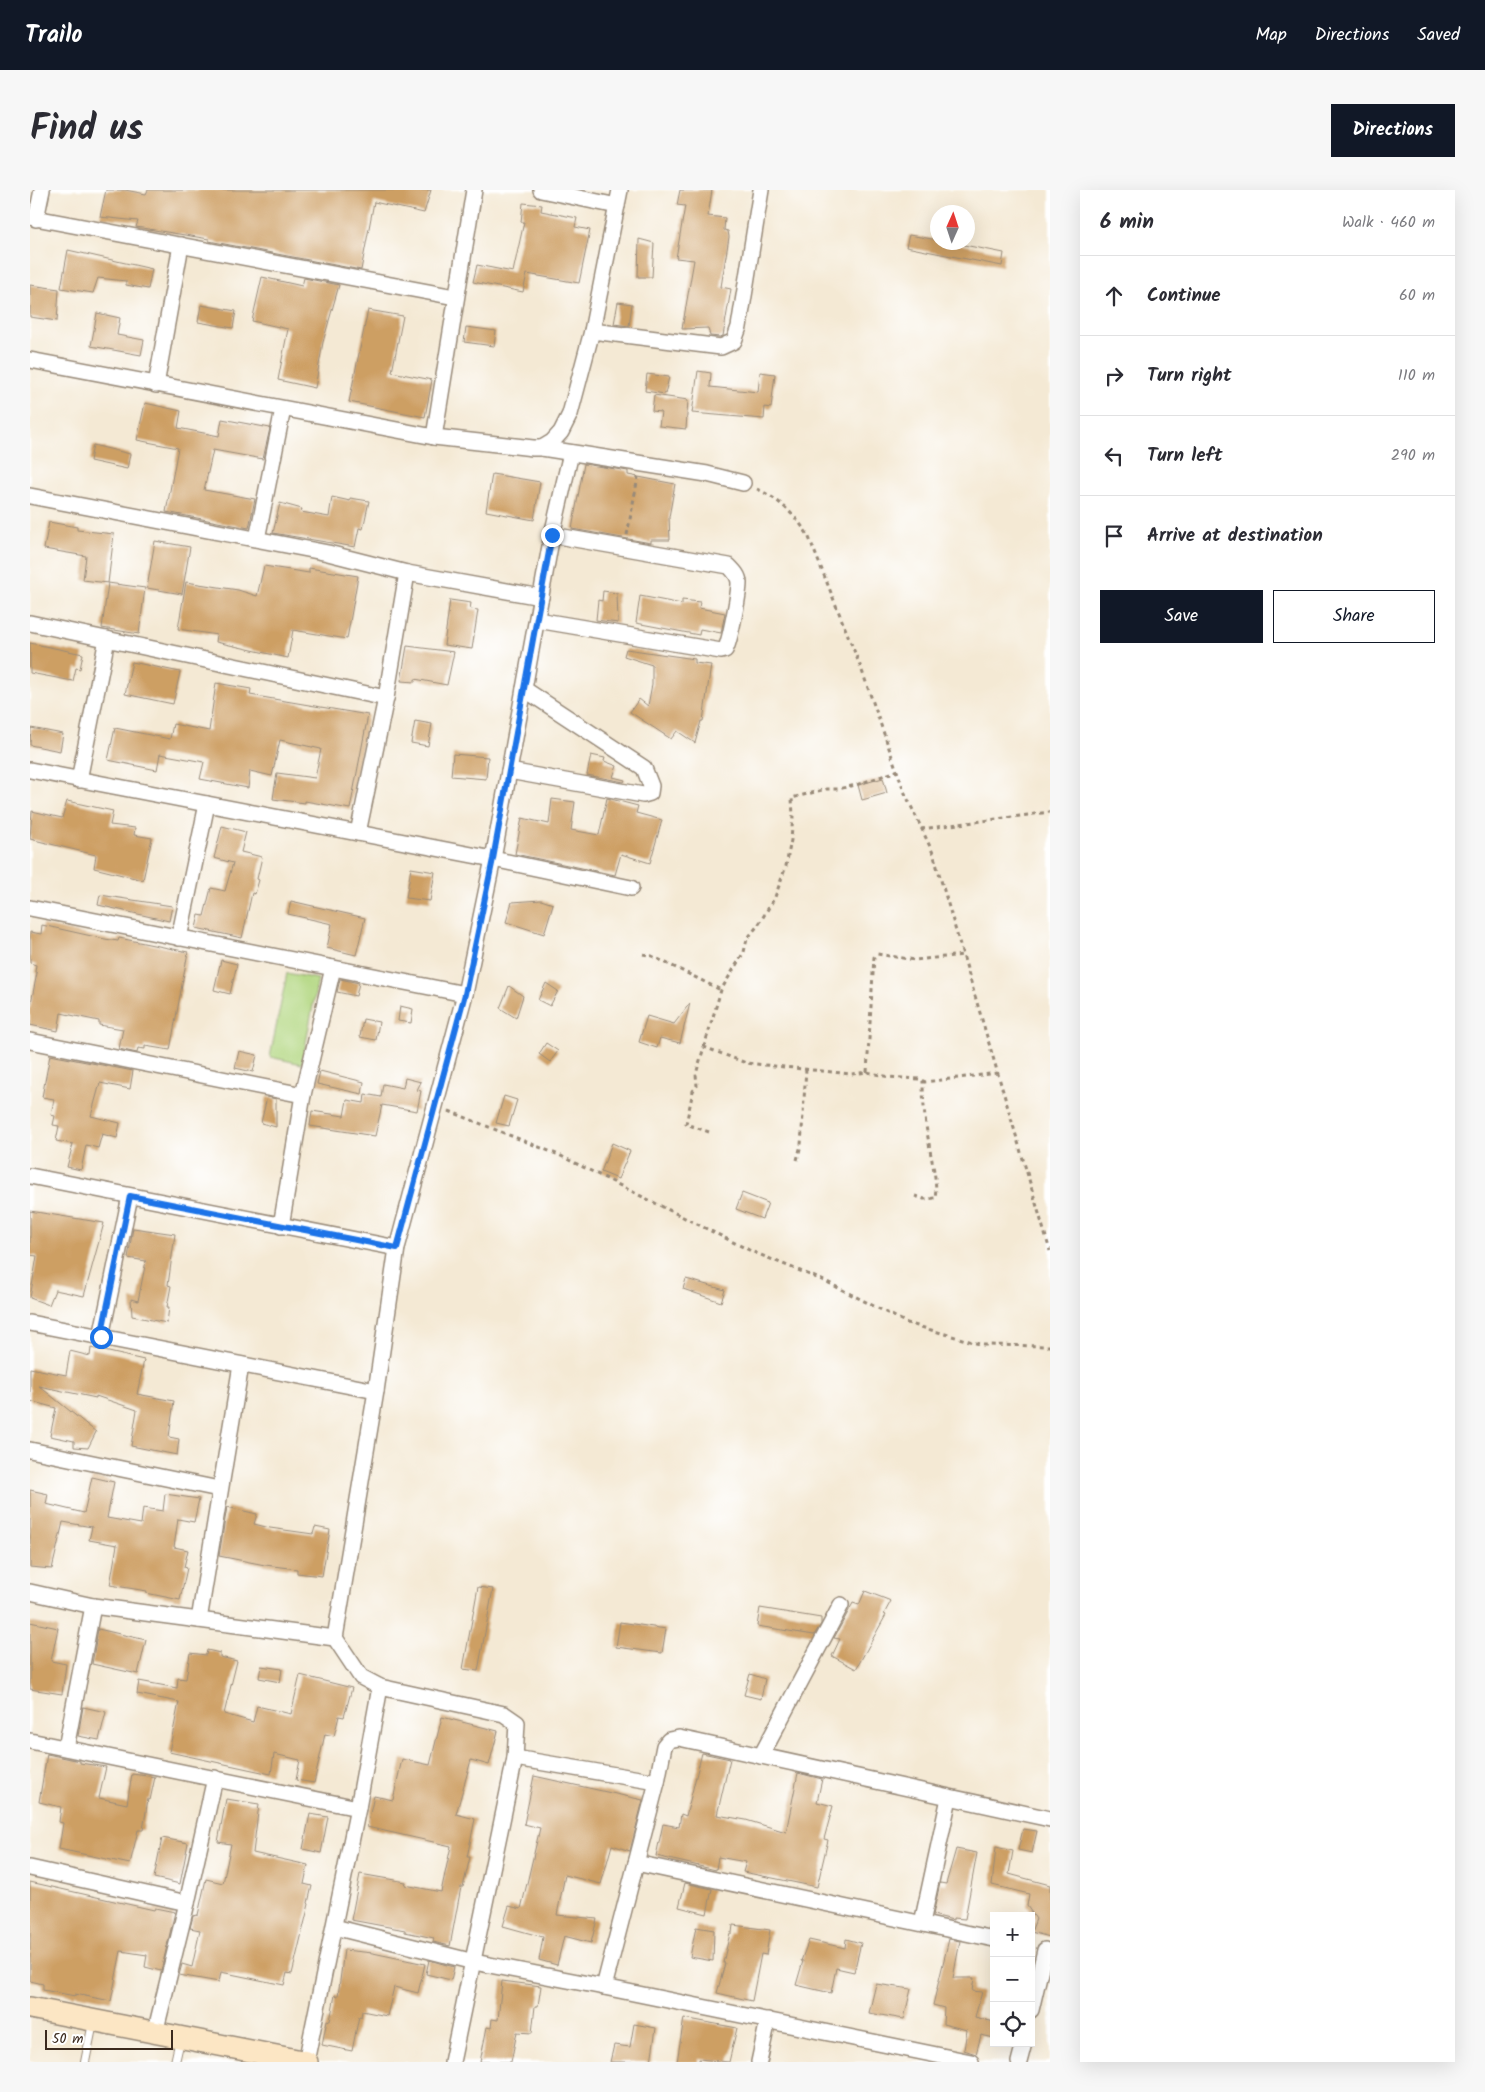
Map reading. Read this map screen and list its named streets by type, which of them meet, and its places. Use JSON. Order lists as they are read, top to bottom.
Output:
{
  "scale_bar": "50 m",
  "north": "top",
  "page": {
    "header": "Trailo",
    "nav": ["Map", "Directions", "Saved"],
    "title": "Find us",
    "buttons": [
      "Directions",
      ["Save", "Share"]
    ],
    "heading": ["6 min", "Walk · 460 m"],
    "list": [
      ["Continue", "60 m"],
      ["Turn right", "110 m"],
      ["Turn left", "290 m"],
      "Arrive at destination"
    ],
    "map_buttons": ["+", "−"],
    "scale": "50 m"
  }
}
